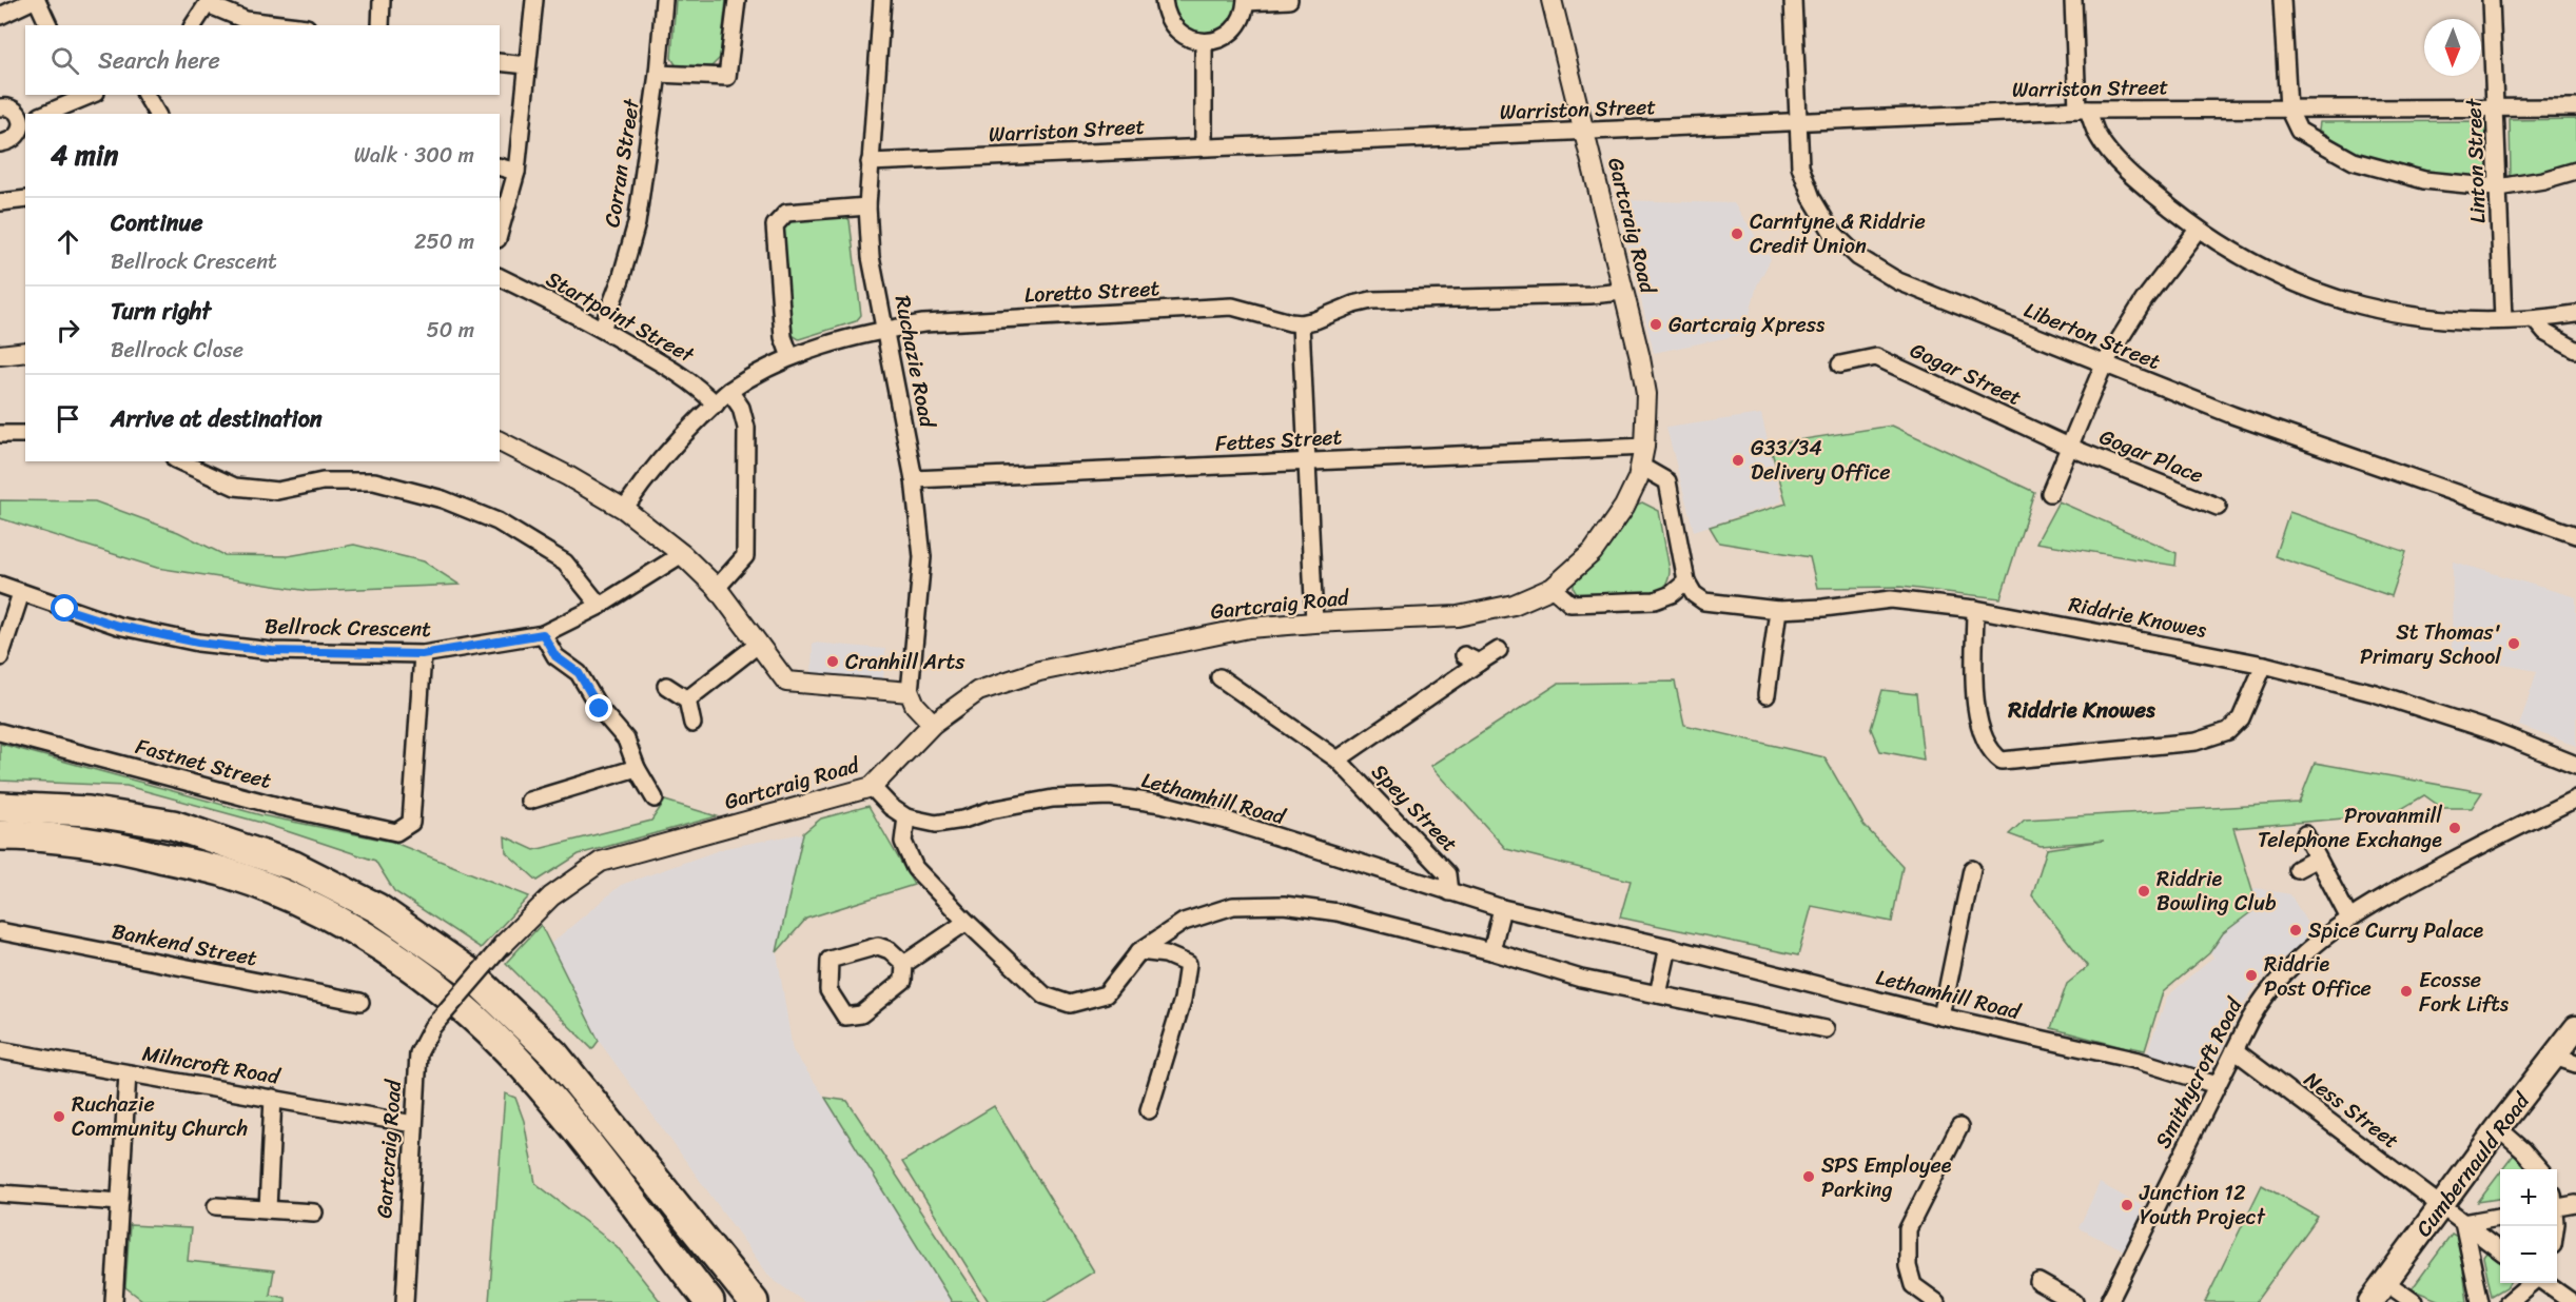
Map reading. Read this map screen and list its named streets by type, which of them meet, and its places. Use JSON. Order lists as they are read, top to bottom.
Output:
{
  "streets": {
    "main road": ["Cumbernauld Road"],
    "street": [
      "Warriston Street",
      "Linton Street",
      "Corran Street",
      "Gartcraig Road",
      "Loretto Street",
      "Startpoint Street",
      "Liberton Street",
      "Ruchazie Road",
      "Gogar Street",
      "Fettes Street",
      "Gogar Place",
      "Riddrie Knowes",
      "Bellrock Crescent",
      "Fastnet Street",
      "Lethamhill Road",
      "Spey Street",
      "Bankend Street",
      "Milncroft Road",
      "Smithycroft Road",
      "Ness Street"
    ]
  },
  "crossings": [
    ["Warriston Street", "Linton Street"],
    ["Warriston Street", "Gartcraig Road"],
    ["Warriston Street", "Liberton Street"],
    ["Warriston Street", "Ruchazie Road"],
    ["Corran Street", "Startpoint Street"],
    ["Gartcraig Road", "Fettes Street"],
    ["Gartcraig Road", "Lethamhill Road"],
    ["Gartcraig Road", "Milncroft Road"],
    ["Loretto Street", "Startpoint Street"],
    ["Loretto Street", "Ruchazie Road"],
    ["Ruchazie Road", "Fettes Street"],
    ["Gogar Street", "Gogar Place"],
    ["Bellrock Crescent", "Fastnet Street"],
    ["Lethamhill Road", "Spey Street"],
    ["Lethamhill Road", "Smithycroft Road"],
    ["Smithycroft Road", "Ness Street"],
    ["Ness Street", "Cumbernauld Road"]
  ],
  "districts": ["Riddrie Knowes"],
  "places": [
    "Carntyne & Riddrie Credit Union",
    "Gartcraig Xpress",
    "G33/34 Delivery Office",
    "St Thomas' Primary School",
    "Cranhill Arts",
    "Provanmill Telephone Exchange",
    "Riddrie Bowling Club",
    "Spice Curry Palace",
    "Riddrie Post Office",
    "Ecosse Fork Lifts",
    "Ruchazie Community Church",
    "SPS Employee Parking",
    "Junction 12 Youth Project"
  ],
  "north": "bottom",
  "page": {
    "search": "Search here",
    "heading": ["4 min", "Walk · 300 m"],
    "list": [
      ["Continue", "Bellrock Crescent", "250 m"],
      ["Turn right", "Bellrock Close", "50 m"],
      "Arrive at destination"
    ],
    "map_buttons": ["+", "−"]
  }
}
